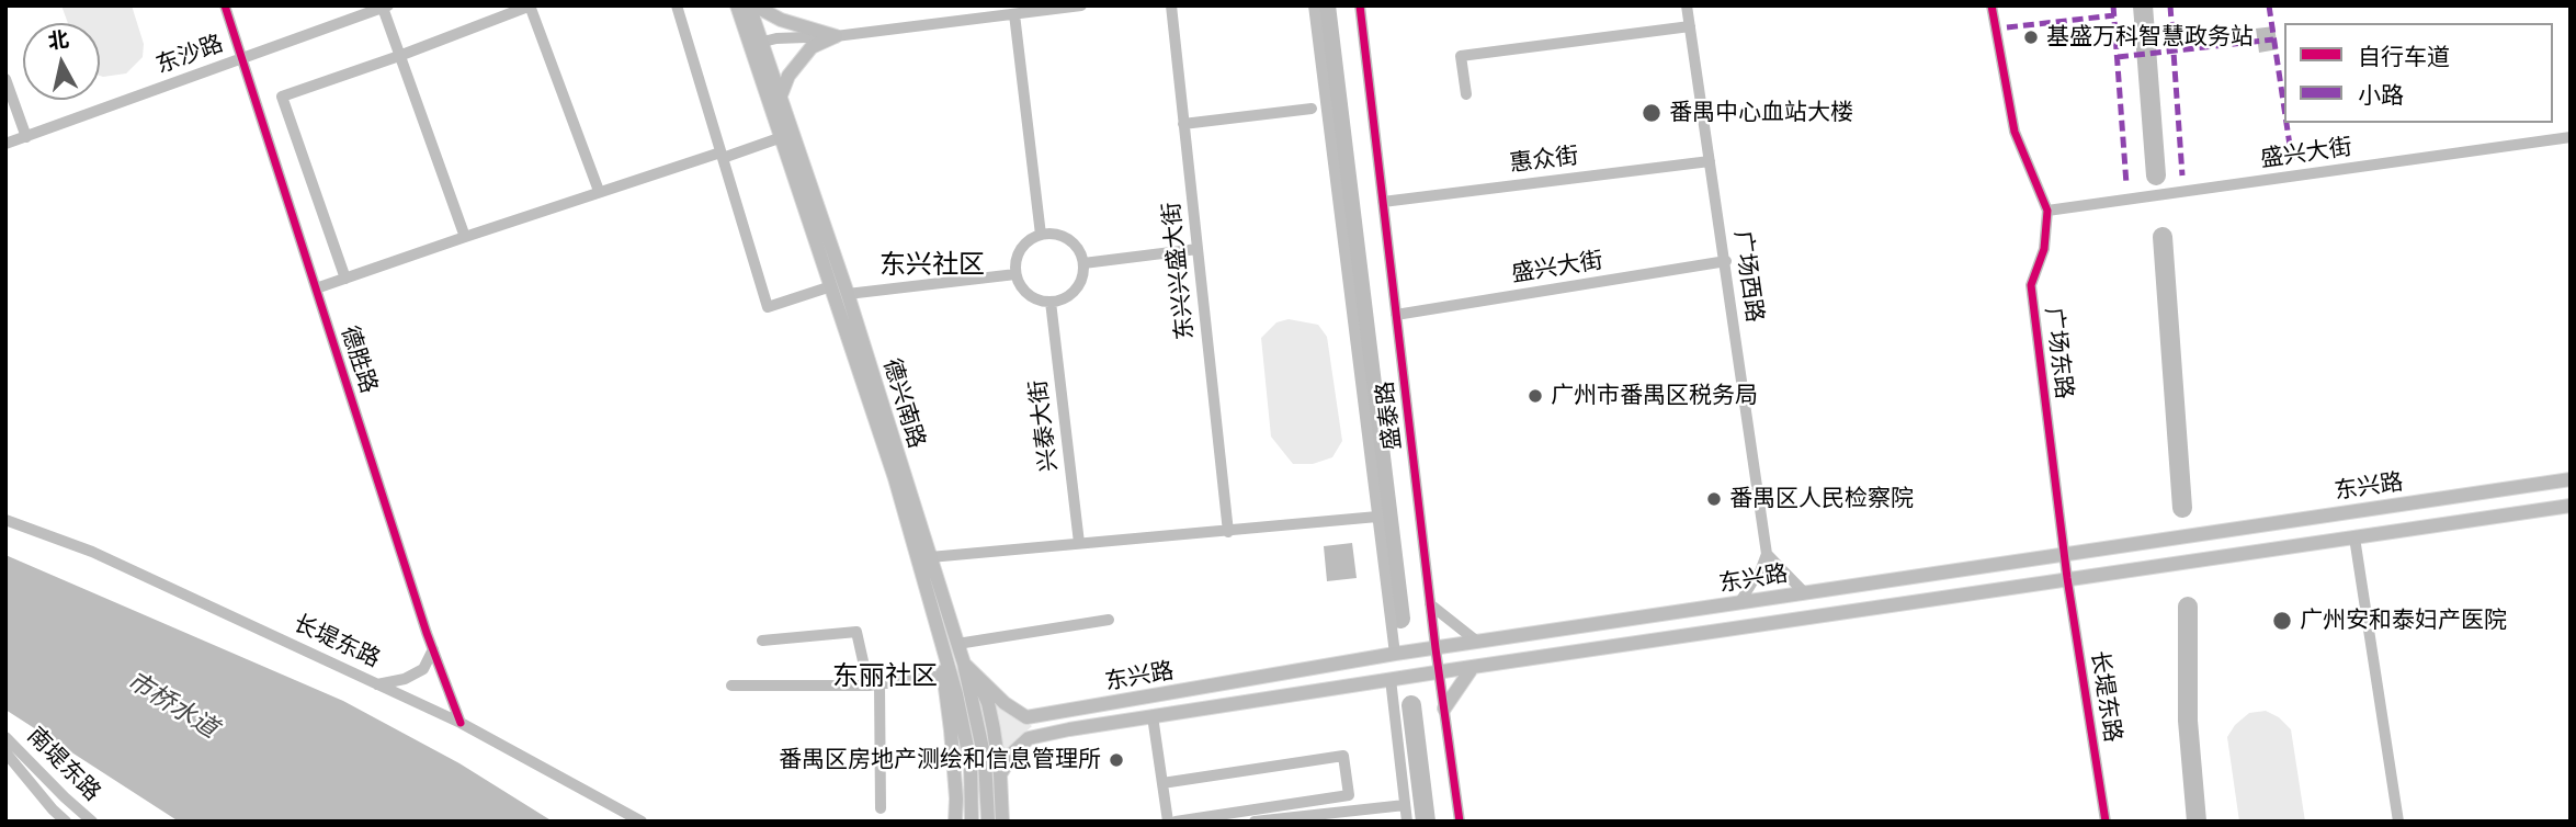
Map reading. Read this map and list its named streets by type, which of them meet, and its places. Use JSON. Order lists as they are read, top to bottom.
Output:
{
  "streets": {
    "main road": ["德兴南路", "东兴路"],
    "street": [
      "东沙路",
      "盛兴大街",
      "惠众街",
      "东兴兴盛大街",
      "广场西路",
      "广场东路",
      "德胜路",
      "盛泰路",
      "兴泰大街",
      "长堤东路",
      "南堤东路"
    ]
  },
  "crossings": [
    ["东沙路", "德胜路"],
    ["盛兴大街", "广场西路"],
    ["盛兴大街", "广场东路"],
    ["盛兴大街", "盛泰路"],
    ["惠众街", "广场西路"],
    ["惠众街", "盛泰路"],
    ["广场东路", "东兴路"],
    ["广场东路", "长堤东路"],
    ["德胜路", "长堤东路"],
    ["德兴南路", "东兴路"],
    ["盛泰路", "东兴路"],
    ["东兴路", "长堤东路"]
  ],
  "districts": ["东兴社区", "东丽社区"],
  "water": ["市桥水道"],
  "places": [
    "基盛万科智慧政务站",
    "番禺中心血站大楼",
    "广州市番禺区税务局",
    "番禺区人民检察院",
    "广州安和泰妇产医院",
    "番禺区房地产测绘和信息管理所"
  ],
  "legend": ["自行车道", "小路"],
  "north": "top"
}
